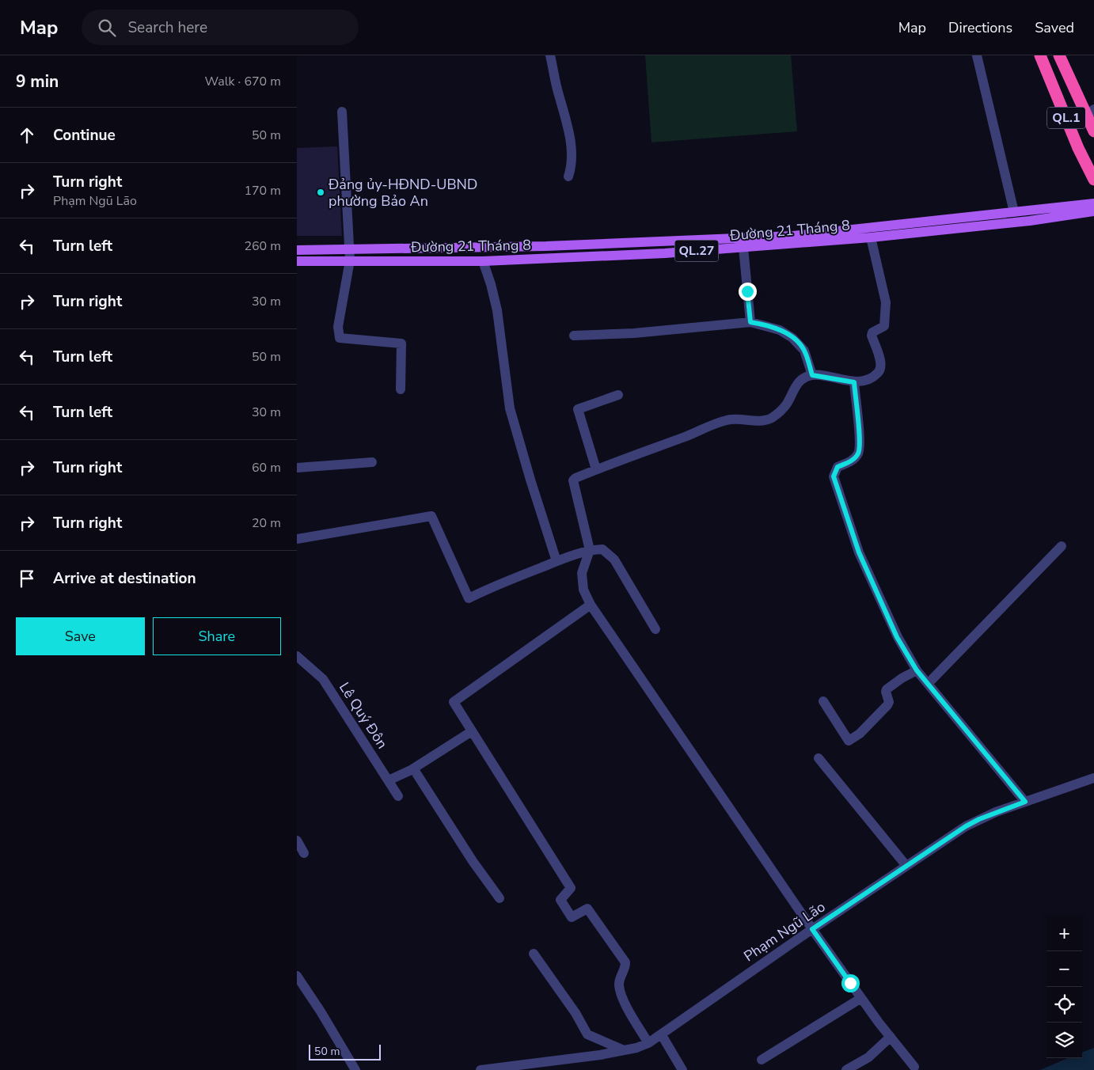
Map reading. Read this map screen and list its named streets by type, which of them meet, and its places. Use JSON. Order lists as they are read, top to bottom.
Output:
{
  "streets": {
    "highway": ["QL.1"],
    "main road": ["Đường 21 Tháng 8", "QL.27"],
    "street": ["Lê Quý Đôn", "Phạm Ngũ Lão"]
  },
  "places": ["Đảng ủy-HĐND-UBND phường Bảo An"],
  "scale_bar": "50 m",
  "page": {
    "header": "Map",
    "search": "Search here",
    "nav": ["Map", "Directions", "Saved"],
    "heading": ["9 min", "Walk · 670 m"],
    "list": [
      ["Continue", "50 m"],
      ["Turn right", "Phạm Ngũ Lão", "170 m"],
      ["Turn left", "260 m"],
      ["Turn right", "30 m"],
      ["Turn left", "50 m"],
      ["Turn left", "30 m"],
      ["Turn right", "60 m"],
      ["Turn right", "20 m"],
      "Arrive at destination"
    ],
    "buttons": ["Save", "Share"],
    "map_buttons": ["+", "−"],
    "scale": "50 m"
  }
}
